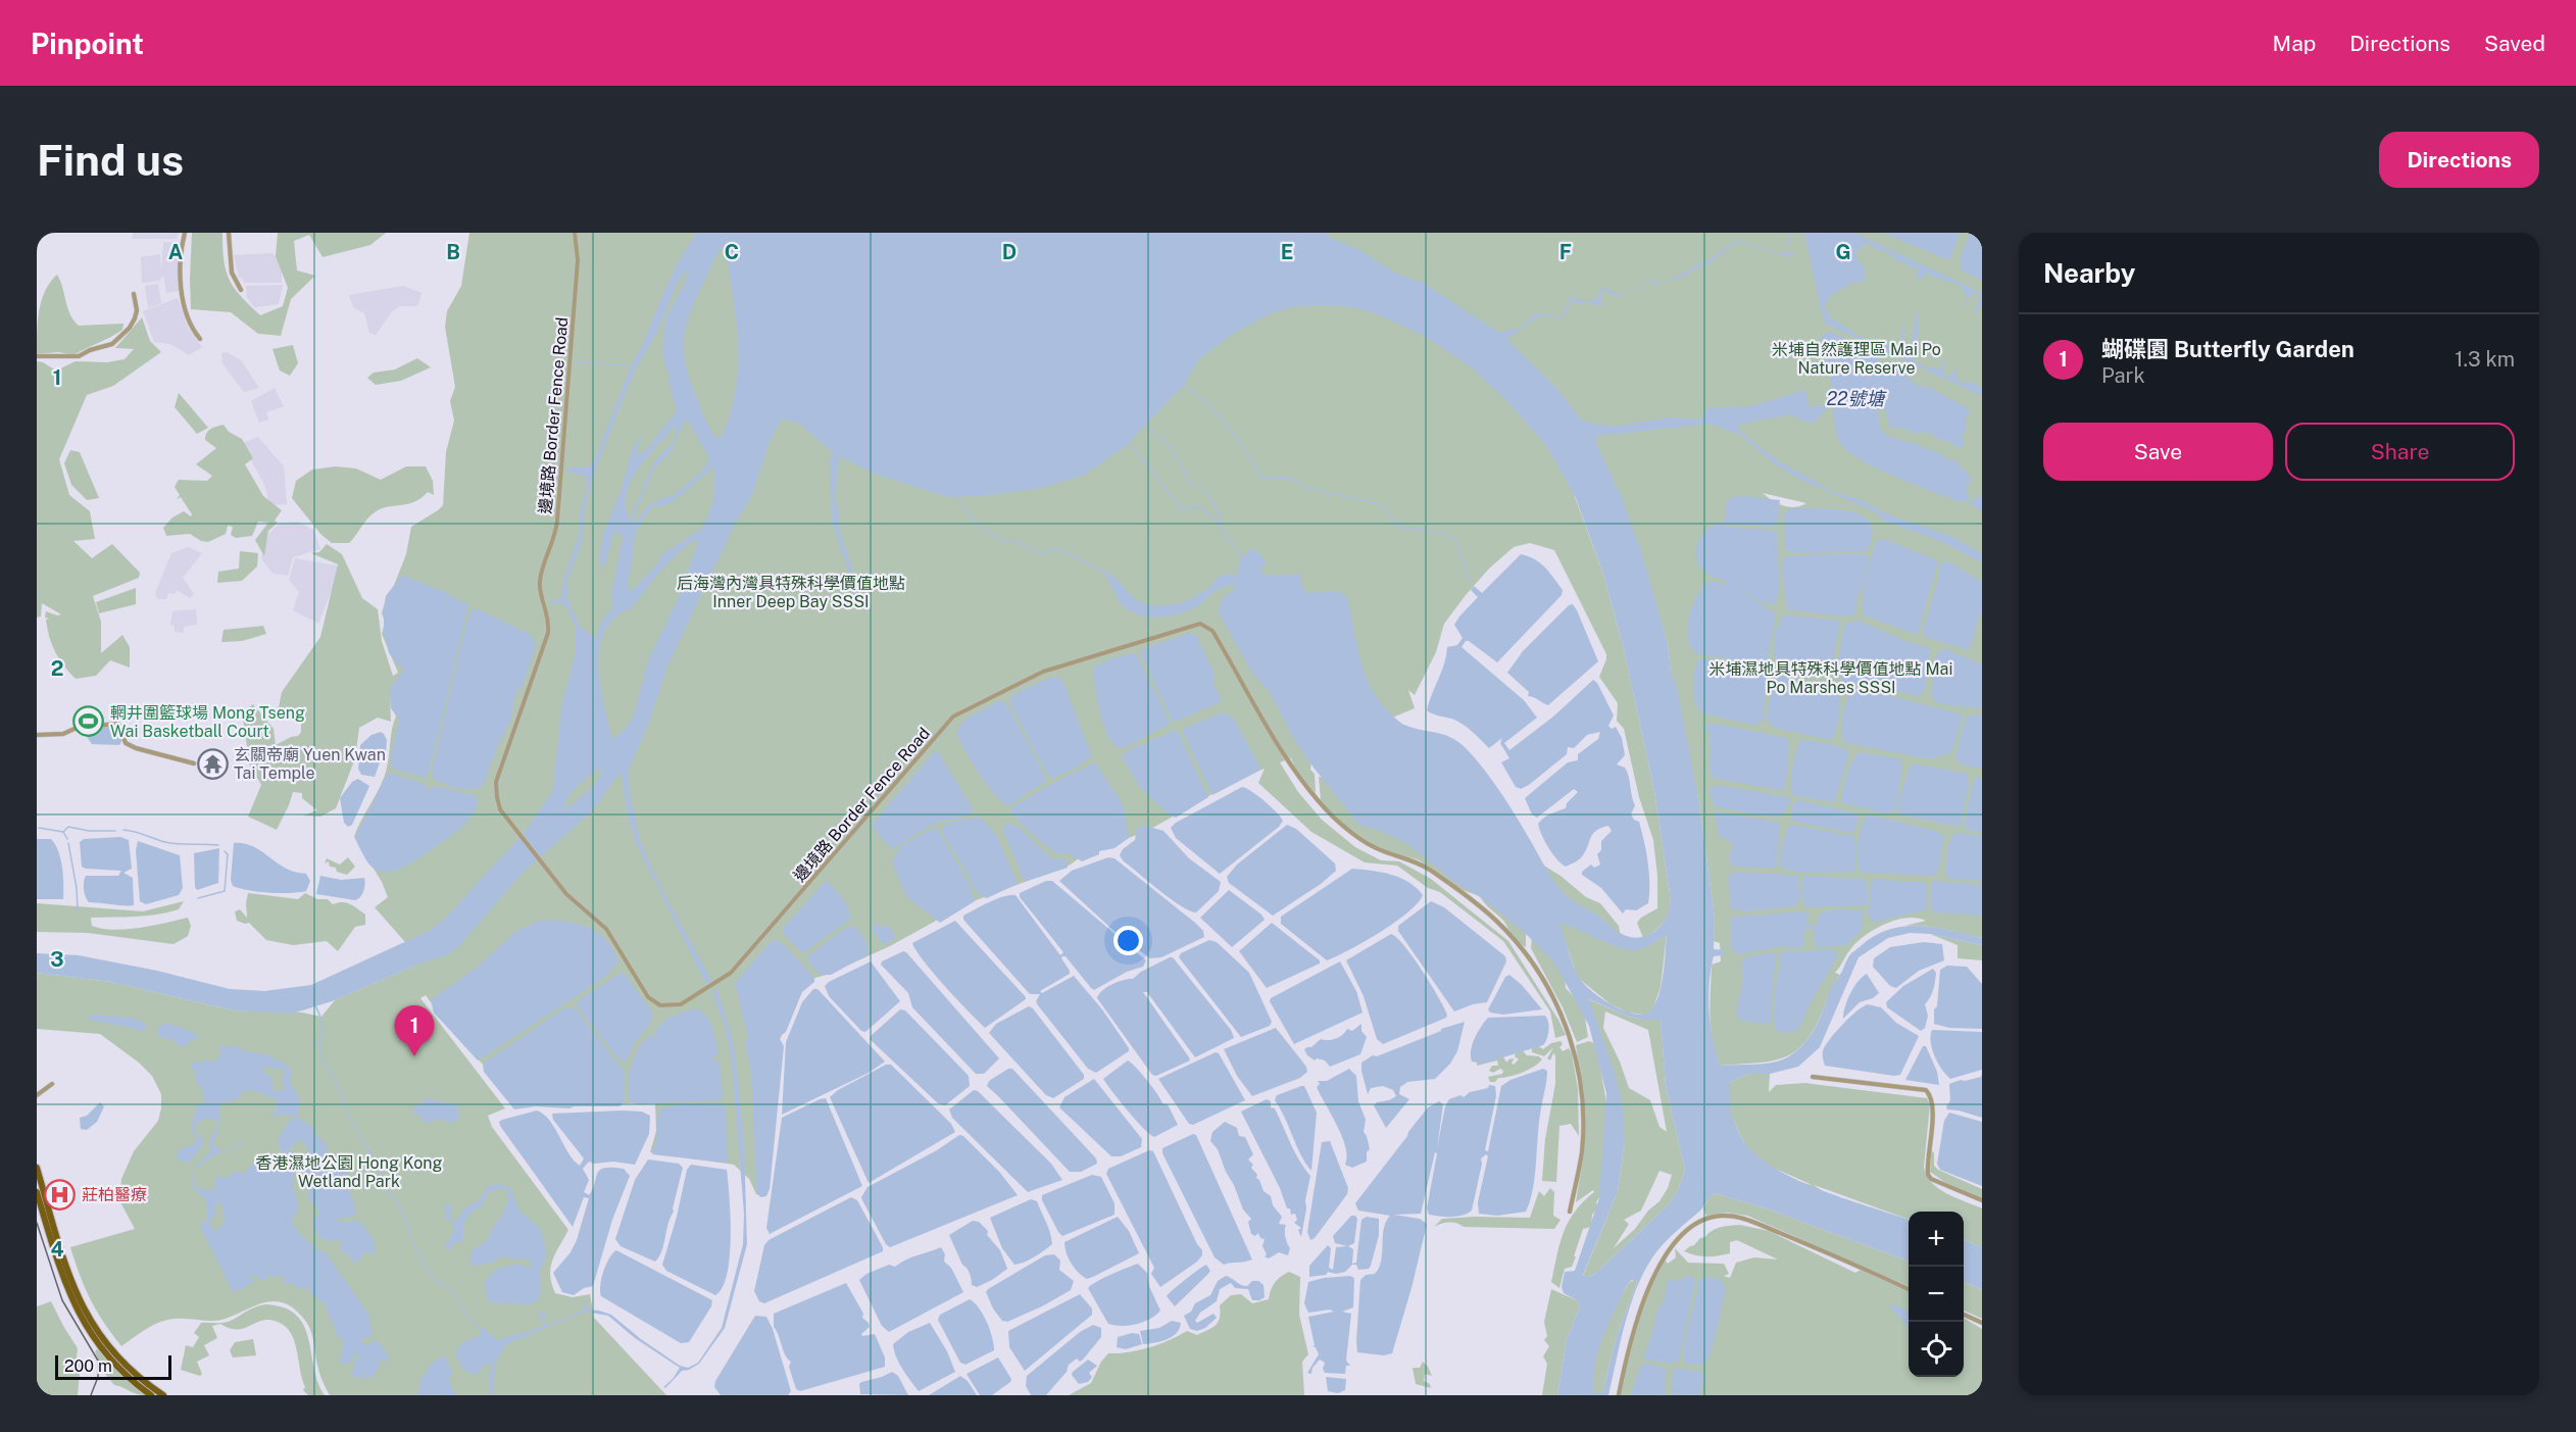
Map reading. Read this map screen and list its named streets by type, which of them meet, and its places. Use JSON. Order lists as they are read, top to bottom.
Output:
{
  "streets": {
    "street": ["邊境路 Border Fence Road"]
  },
  "water": ["22號塘"],
  "parks": [
    "米埔自然護理區 Mai Po Nature Reserve",
    "后海灣內灣具特殊科學價值地點 Inner Deep Bay SSSI",
    "米埔濕地具特殊科學價值地點 Mai Po Marshes SSSI",
    "香港濕地公園 Hong Kong Wetland Park"
  ],
  "places": {
    "sports": ["輞井圍籃球場 Mong Tseng Wai Basketball Court"],
    "temple": ["玄關帝廟 Yuen Kwan Tai Temple"],
    "hospital": ["莊柏醫療"]
  },
  "scale_bar": "200 m",
  "page": {
    "header": "Pinpoint",
    "nav": ["Map", "Directions", "Saved"],
    "buttons": [
      "Directions",
      ["Save", "Share"]
    ],
    "title": "Find us",
    "heading": "Nearby",
    "list": [
      {
        "mark": "1",
        "name": "蝴碟園 Butterfly Garden",
        "note": "Park",
        "value": "1.3 km"
      }
    ],
    "pins": "1",
    "map_buttons": ["+", "−"],
    "scale": "200 m"
  },
  "grid": {
    "columns": [
      "A",
      "B",
      "C",
      "D",
      "E",
      "F",
      "G"
    ],
    "rows": [
      "1",
      "2",
      "3",
      "4"
    ]
  }
}
